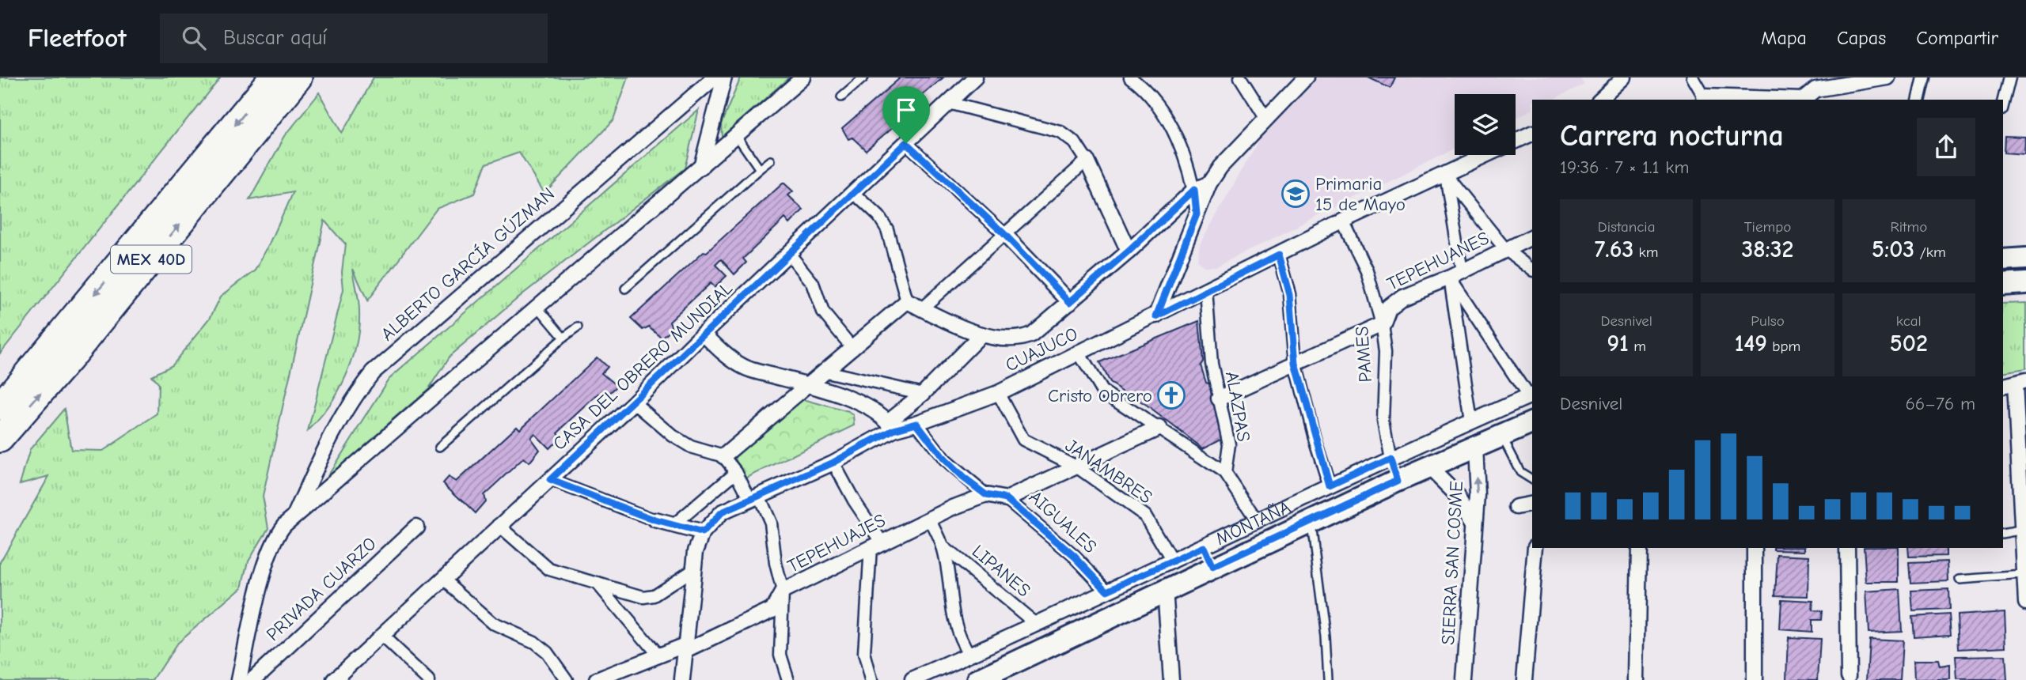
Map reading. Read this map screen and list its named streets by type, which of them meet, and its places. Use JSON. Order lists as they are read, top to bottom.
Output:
{
  "streets": {
    "highway": ["MEX 40D"],
    "main road": ["MONTAÑA"],
    "street": [
      "TEPEHUANES",
      "ALBERTO GARCÍA GÚZMAN",
      "CUAJUCO",
      "PAMES",
      "CASA DEL OBRERO MUNDIAL",
      "ALAZPAS",
      "JANAMBRES",
      "AIGUALES",
      "TEPEHUAJES",
      "SIERRA SAN COSME",
      "LIPANES",
      "PRIVADA CUARZO"
    ]
  },
  "crossings": [
    ["TEPEHUANES", "PAMES"],
    ["CUAJUCO", "PAMES"],
    ["CUAJUCO", "ALAZPAS"],
    ["CUAJUCO", "JANAMBRES"],
    ["CUAJUCO", "AIGUALES"],
    ["CUAJUCO", "TEPEHUAJES"],
    ["PAMES", "MONTAÑA"],
    ["JANAMBRES", "MONTAÑA"],
    ["AIGUALES", "MONTAÑA"],
    ["AIGUALES", "TEPEHUAJES"],
    ["MONTAÑA", "SIERRA SAN COSME"],
    ["MONTAÑA", "LIPANES"],
    ["TEPEHUAJES", "LIPANES"]
  ],
  "places": {
    "school or university": ["Primaria 15 de Mayo"],
    "church": ["Cristo Obrero"]
  },
  "page": {
    "header": "Fleetfoot",
    "search": "Buscar aquí",
    "nav": ["Mapa", "Capas", "Compartir"],
    "heading": ["Carrera nocturna", "19:36 · 7 × 1.1 km"],
    "stats": [
      ["Distancia", "7.63 km"],
      ["Tiempo", "38:32"],
      ["Ritmo", "5:03 /km"],
      ["Desnivel", "91 m"],
      ["Pulso", "149 bpm"],
      ["kcal", "502"]
    ],
    "chart": ["Desnivel", "66–76 m"]
  }
}
